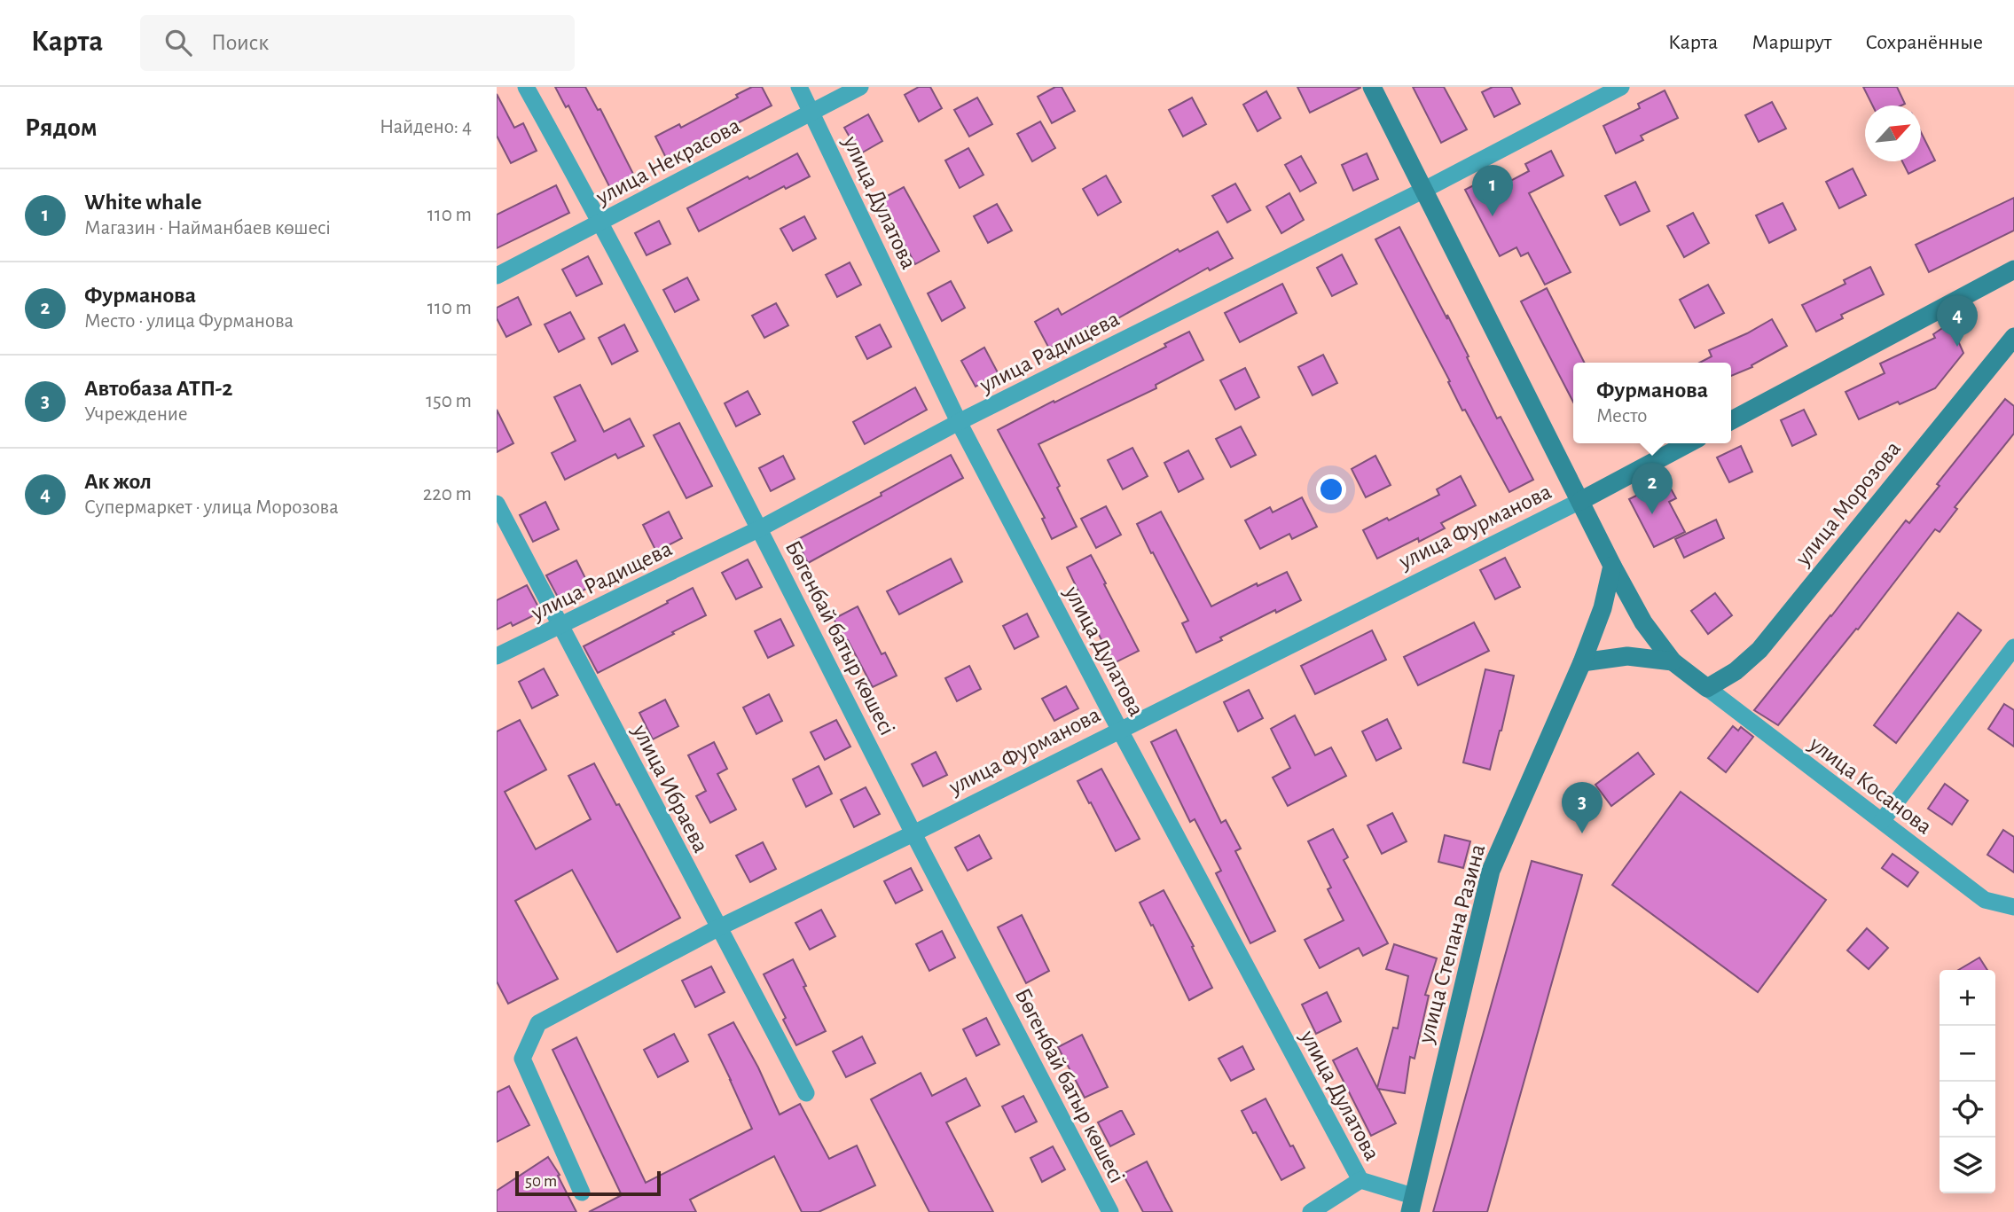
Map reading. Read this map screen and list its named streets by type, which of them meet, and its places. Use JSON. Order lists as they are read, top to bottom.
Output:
{
  "streets": {
    "main road": ["улица Морозова", "улица Фурманова", "улица Степана Разина"],
    "street": [
      "улица Некрасова",
      "улица Дулатова",
      "улица Радищева",
      "Бөгенбай батыр көшесі",
      "улица Косанова",
      "улица Ибраева"
    ]
  },
  "crossings": [
    ["улица Некрасова", "улица Дулатова"],
    ["улица Некрасова", "Бөгенбай батыр көшесі"],
    ["улица Дулатова", "улица Радищева"],
    ["улица Дулатова", "улица Фурманова"],
    ["улица Дулатова", "улица Степана Разина"],
    ["улица Радищева", "Бөгенбай батыр көшесі"],
    ["улица Радищева", "улица Ибраева"],
    ["улица Морозова", "улица Косанова"],
    ["улица Фурманова", "Бөгенбай батыр көшесі"],
    ["улица Фурманова", "улица Ибраева"]
  ],
  "scale_bar": "50 m",
  "north": "top right",
  "page": {
    "header": "Карта",
    "search": "Поиск",
    "nav": ["Карта", "Маршрут", "Сохранённые"],
    "heading": ["Рядом", "Найдено: 4"],
    "pins": [
      "1",
      "4",
      "2",
      "3"
    ],
    "list": [
      {
        "mark": "1",
        "name": "White whale",
        "note": "Магазин · Найманбаев көшесі",
        "value": "110 m"
      },
      {
        "mark": "2",
        "name": "Фурманова",
        "note": "Место · улица Фурманова",
        "value": "110 m"
      },
      {
        "mark": "3",
        "name": "Автобаза АТП-2",
        "note": "Учреждение",
        "value": "150 m"
      },
      {
        "mark": "4",
        "name": "Ак жол",
        "note": "Супермаркет · улица Морозова",
        "value": "220 m"
      }
    ],
    "popup": ["Фурманова", "Место"],
    "map_buttons": ["+", "−"],
    "scale": "50 m"
  }
}
